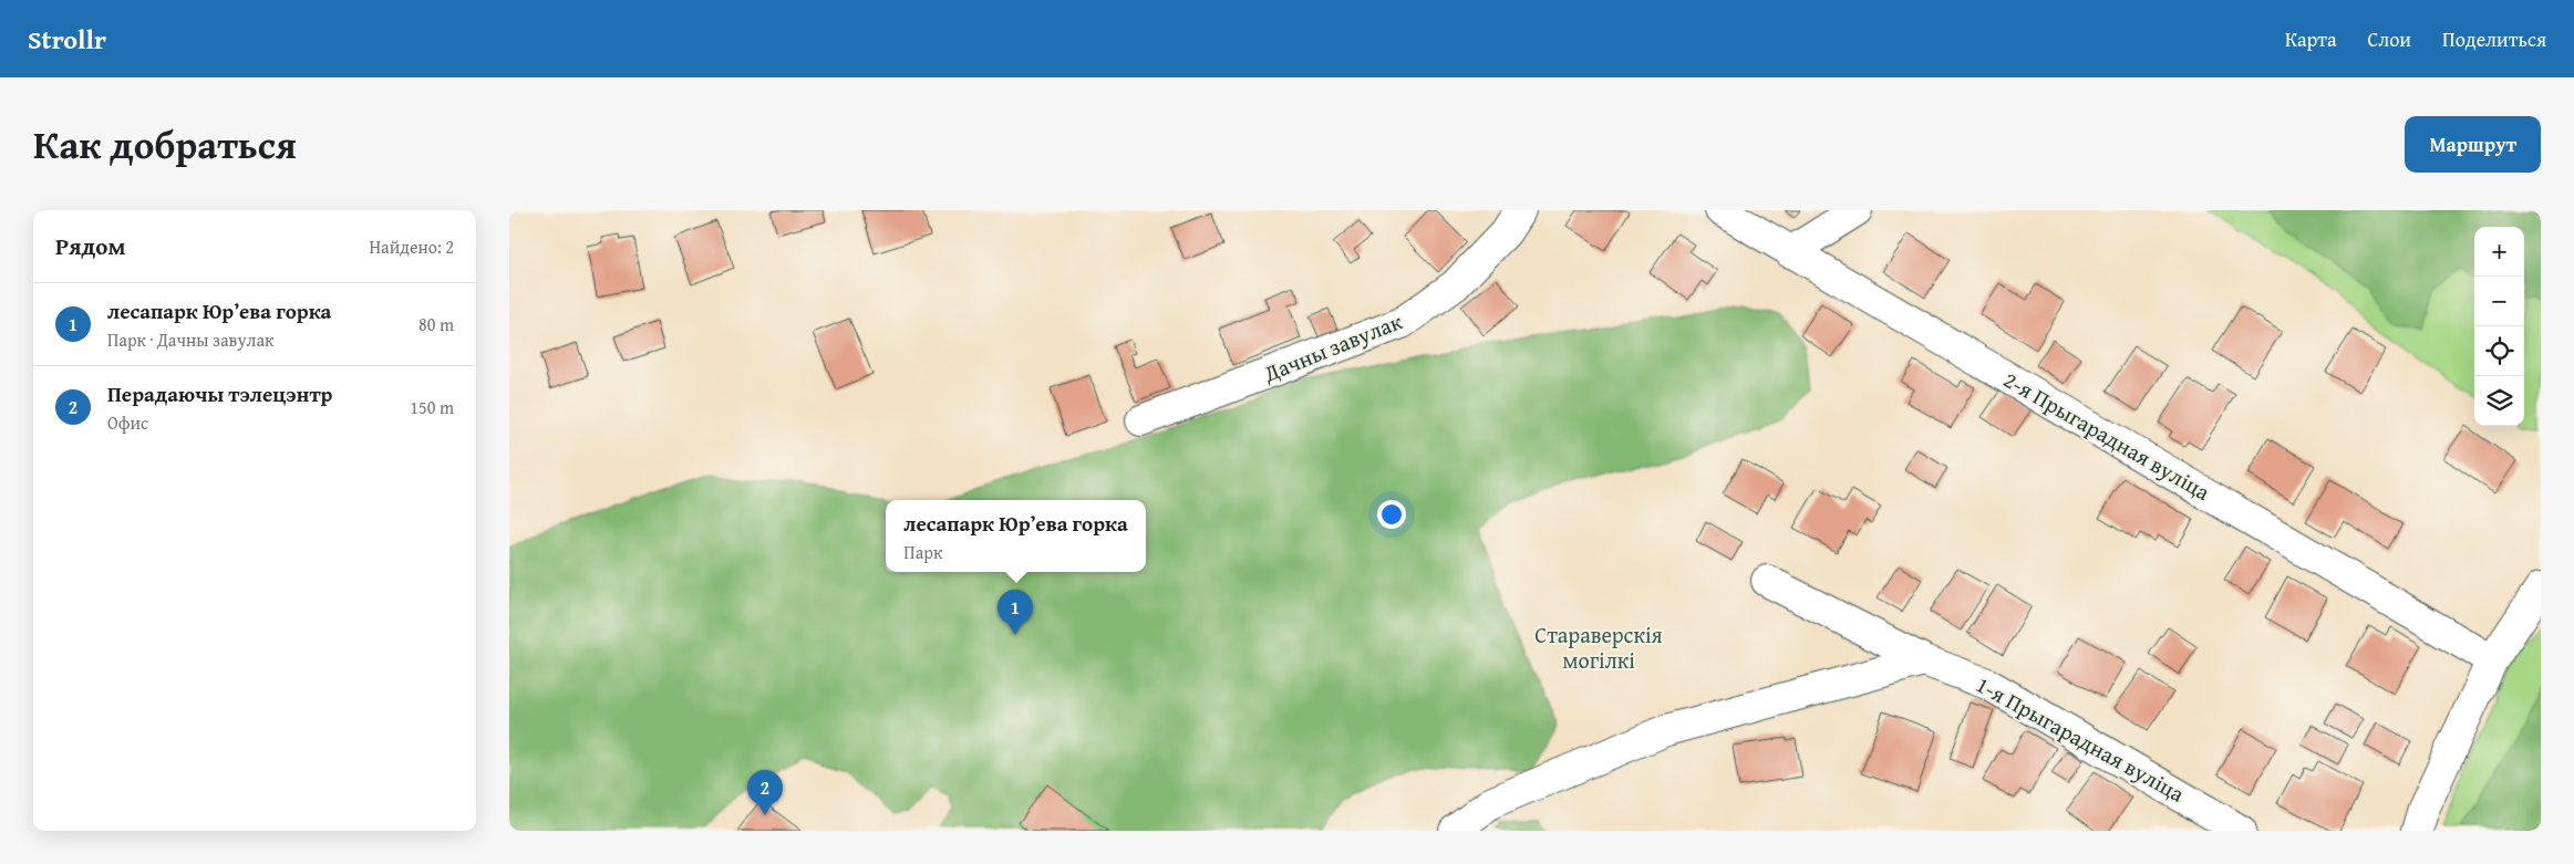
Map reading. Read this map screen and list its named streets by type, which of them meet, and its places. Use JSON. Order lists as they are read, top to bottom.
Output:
{
  "streets": {
    "street": ["Дачны завулак", "2-я Прыгарадная вуліца", "1-я Прыгарадная вуліца"]
  },
  "parks": ["Стараверскія могілкі"],
  "page": {
    "header": "Strollr",
    "nav": ["Карта", "Слои", "Поделиться"],
    "title": "Как добраться",
    "buttons": "Маршрут",
    "heading": ["Рядом", "Найдено: 2"],
    "map_buttons": ["+", "−"],
    "list": [
      {
        "mark": "1",
        "name": "лесапарк Юрʼева горка",
        "note": "Парк · Дачны завулак",
        "value": "80 m"
      },
      {
        "mark": "2",
        "name": "Перадаючы тэлецэнтр",
        "note": "Офис",
        "value": "150 m"
      }
    ],
    "popup": ["лесапарк Юрʼева горка", "Парк"],
    "pins": ["1", "2"]
  }
}
